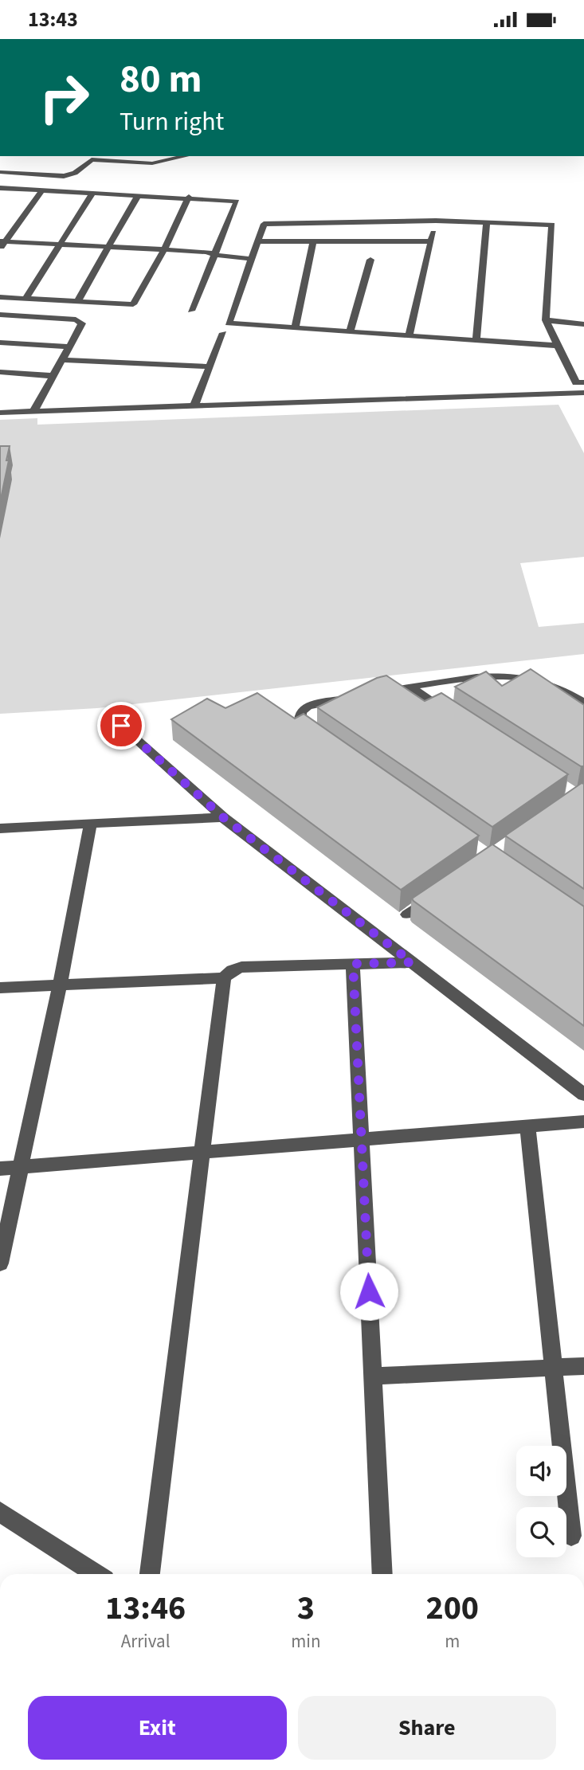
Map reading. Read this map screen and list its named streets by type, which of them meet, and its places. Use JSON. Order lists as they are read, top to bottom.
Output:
{
  "page": {
    "status": "13:43",
    "turn": ["80 m", "Turn right"],
    "eta": [
      "13:46",
      "Arrival",
      "3",
      "min",
      "200",
      "m"
    ],
    "buttons": ["Exit", "Share"]
  }
}
